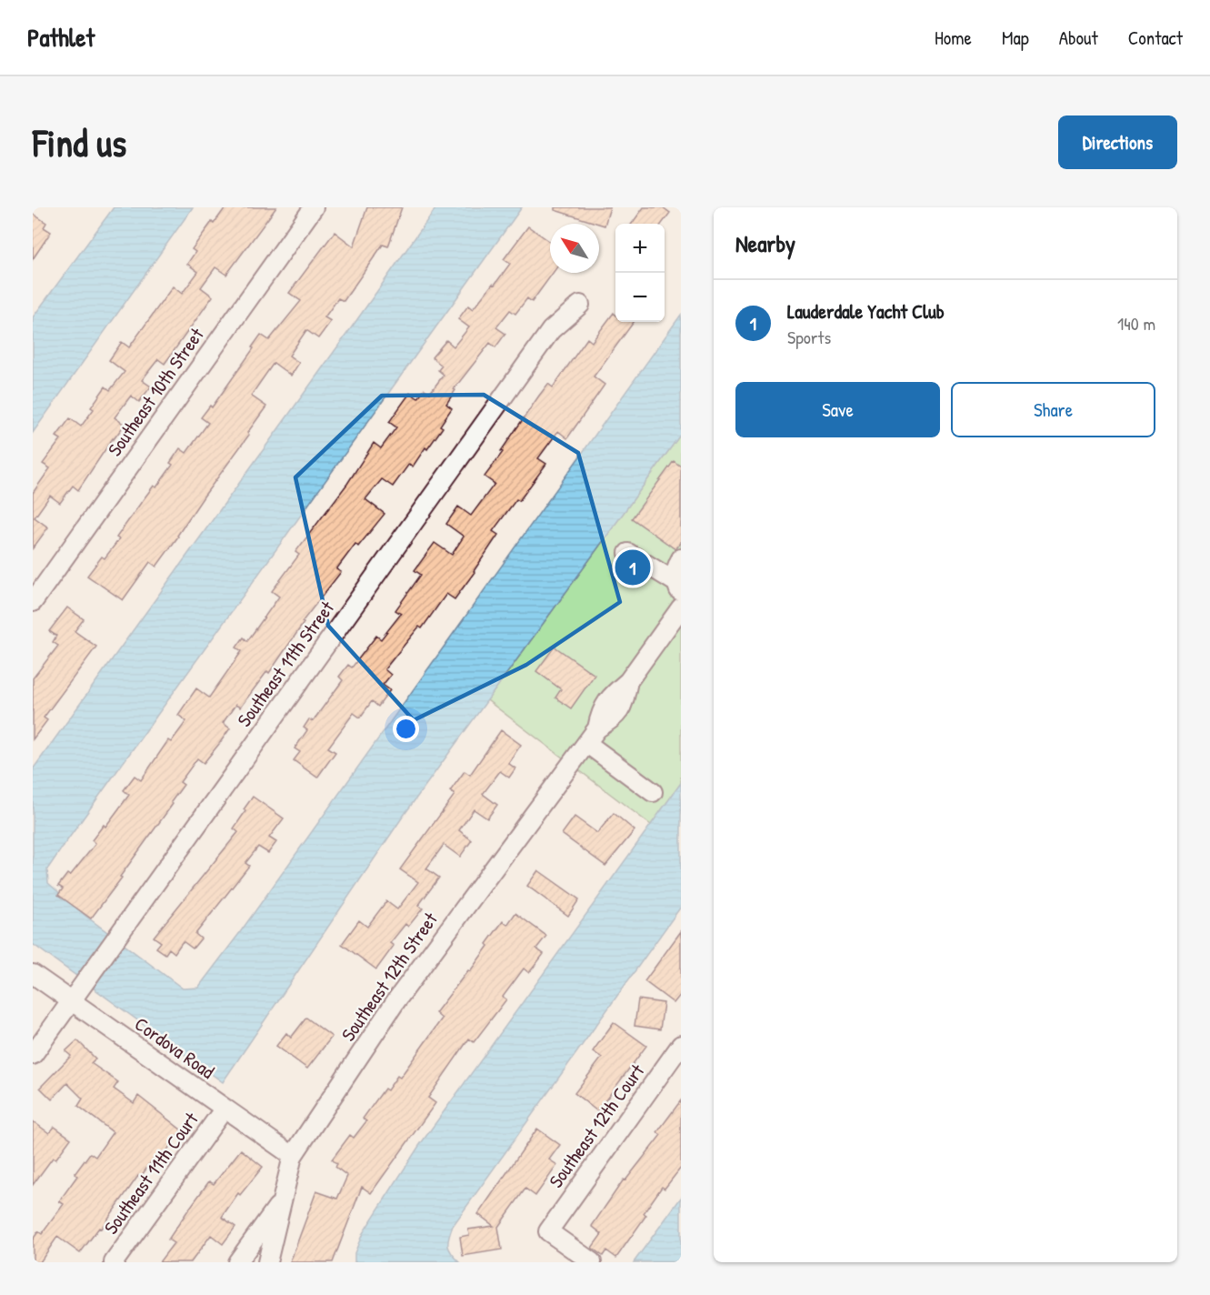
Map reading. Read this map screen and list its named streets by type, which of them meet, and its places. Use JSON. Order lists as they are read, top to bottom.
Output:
{
  "streets": {
    "street": [
      "Southeast 10th Street",
      "Southeast 11th Street",
      "Southeast 12th Street",
      "Cordova Road",
      "Southeast 12th Court",
      "Southeast 11th Court"
    ]
  },
  "crossings": [
    ["Southeast 11th Street", "Cordova Road"],
    ["Southeast 12th Street", "Cordova Road"],
    ["Cordova Road", "Southeast 11th Court"]
  ],
  "north": "top left",
  "page": {
    "header": "Pathlet",
    "nav": [
      "Home",
      "Map",
      "About",
      "Contact"
    ],
    "buttons": [
      "Directions",
      ["Save", "Share"]
    ],
    "title": "Find us",
    "heading": "Nearby",
    "map_buttons": ["+", "−"],
    "list": [
      {
        "mark": "1",
        "name": "Lauderdale Yacht Club",
        "note": "Sports",
        "value": "140 m"
      }
    ],
    "pins": "1"
  }
}
